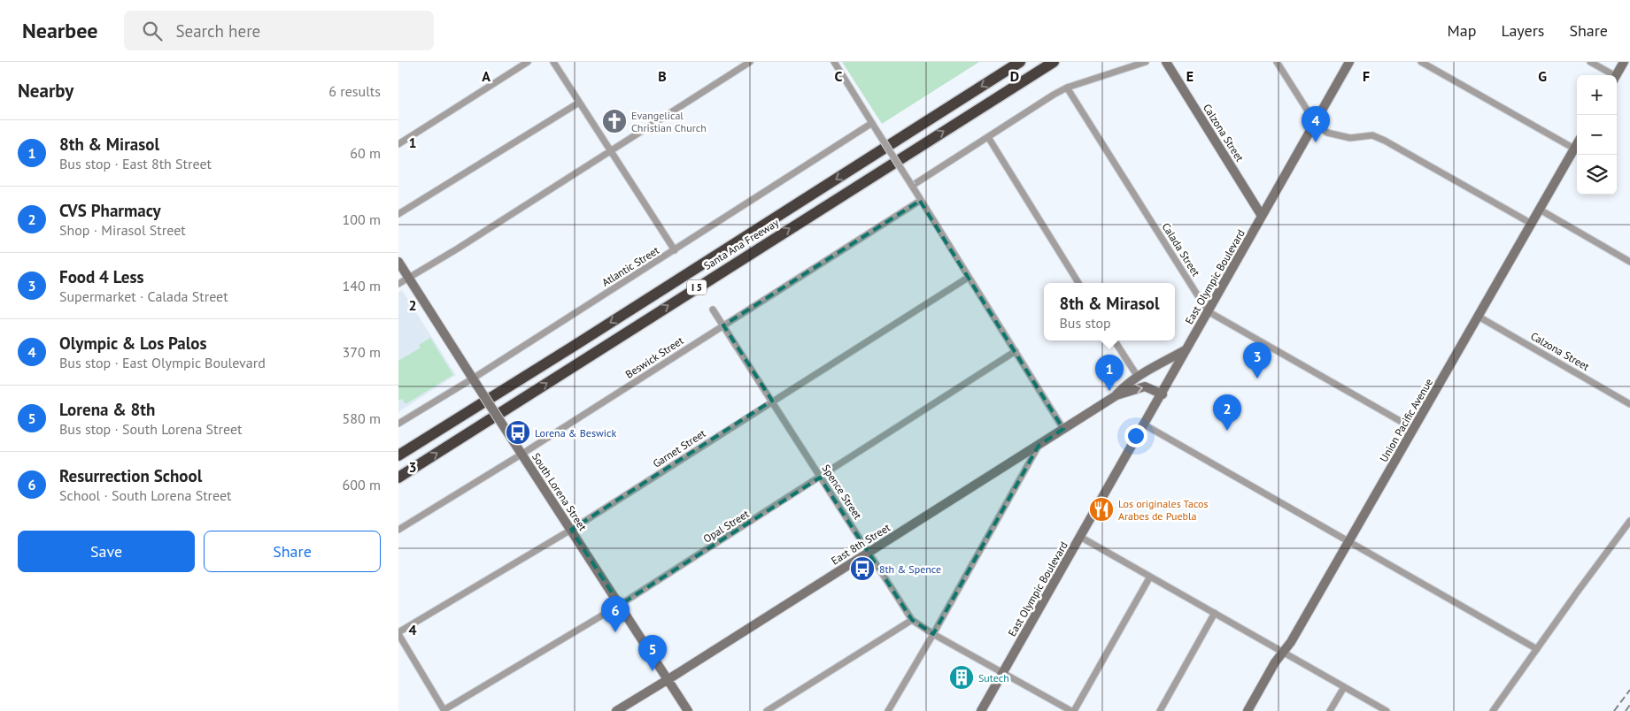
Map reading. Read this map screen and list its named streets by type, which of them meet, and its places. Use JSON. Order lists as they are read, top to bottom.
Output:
{
  "streets": {
    "highway": ["Santa Ana Freeway", "I 5"],
    "main road": [
      "Calzona Street",
      "East Olympic Boulevard",
      "Union Pacific Avenue",
      "South Lorena Street",
      "East 8th Street"
    ],
    "street": [
      "Calada Street",
      "Atlantic Street",
      "Beswick Street",
      "Garnet Street",
      "Spence Street",
      "Opal Street"
    ]
  },
  "crossings": [
    ["Calzona Street", "East Olympic Boulevard"],
    ["Calzona Street", "Union Pacific Avenue"],
    ["Calada Street", "East Olympic Boulevard"],
    ["Calada Street", "Union Pacific Avenue"],
    ["Atlantic Street", "South Lorena Street"],
    ["East Olympic Boulevard", "Spence Street"],
    ["East Olympic Boulevard", "East 8th Street"],
    ["Beswick Street", "South Lorena Street"],
    ["Beswick Street", "Spence Street"],
    ["Garnet Street", "South Lorena Street"],
    ["Garnet Street", "Spence Street"],
    ["South Lorena Street", "Opal Street"],
    ["South Lorena Street", "East 8th Street"],
    ["Spence Street", "Opal Street"],
    ["Spence Street", "East 8th Street"]
  ],
  "places": {
    "church": ["Evangelical Christian Church"],
    "bus stop": ["Lorena & Beswick", "8th & Spence"],
    "restaurant": ["Los originales Tacos Arabes de Puebla"],
    "building": ["Sutech"]
  },
  "page": {
    "header": "Nearbee",
    "search": "Search here",
    "nav": ["Map", "Layers", "Share"],
    "heading": ["Nearby", "6 results"],
    "map_buttons": ["+", "−"],
    "pins": [
      "4",
      "3",
      "1",
      "2",
      "6",
      "5"
    ],
    "list": [
      {
        "mark": "1",
        "name": "8th & Mirasol",
        "note": "Bus stop · East 8th Street",
        "value": "60 m"
      },
      {
        "mark": "2",
        "name": "CVS Pharmacy",
        "note": "Shop · Mirasol Street",
        "value": "100 m"
      },
      {
        "mark": "3",
        "name": "Food 4 Less",
        "note": "Supermarket · Calada Street",
        "value": "140 m"
      },
      {
        "mark": "4",
        "name": "Olympic & Los Palos",
        "note": "Bus stop · East Olympic Boulevard",
        "value": "370 m"
      },
      {
        "mark": "5",
        "name": "Lorena & 8th",
        "note": "Bus stop · South Lorena Street",
        "value": "580 m"
      },
      {
        "mark": "6",
        "name": "Resurrection School",
        "note": "School · South Lorena Street",
        "value": "600 m"
      }
    ],
    "popup": ["8th & Mirasol", "Bus stop"],
    "buttons": ["Save", "Share"]
  },
  "grid": {
    "columns": [
      "A",
      "B",
      "C",
      "D",
      "E",
      "F",
      "G"
    ],
    "rows": [
      "1",
      "2",
      "3",
      "4"
    ]
  }
}
